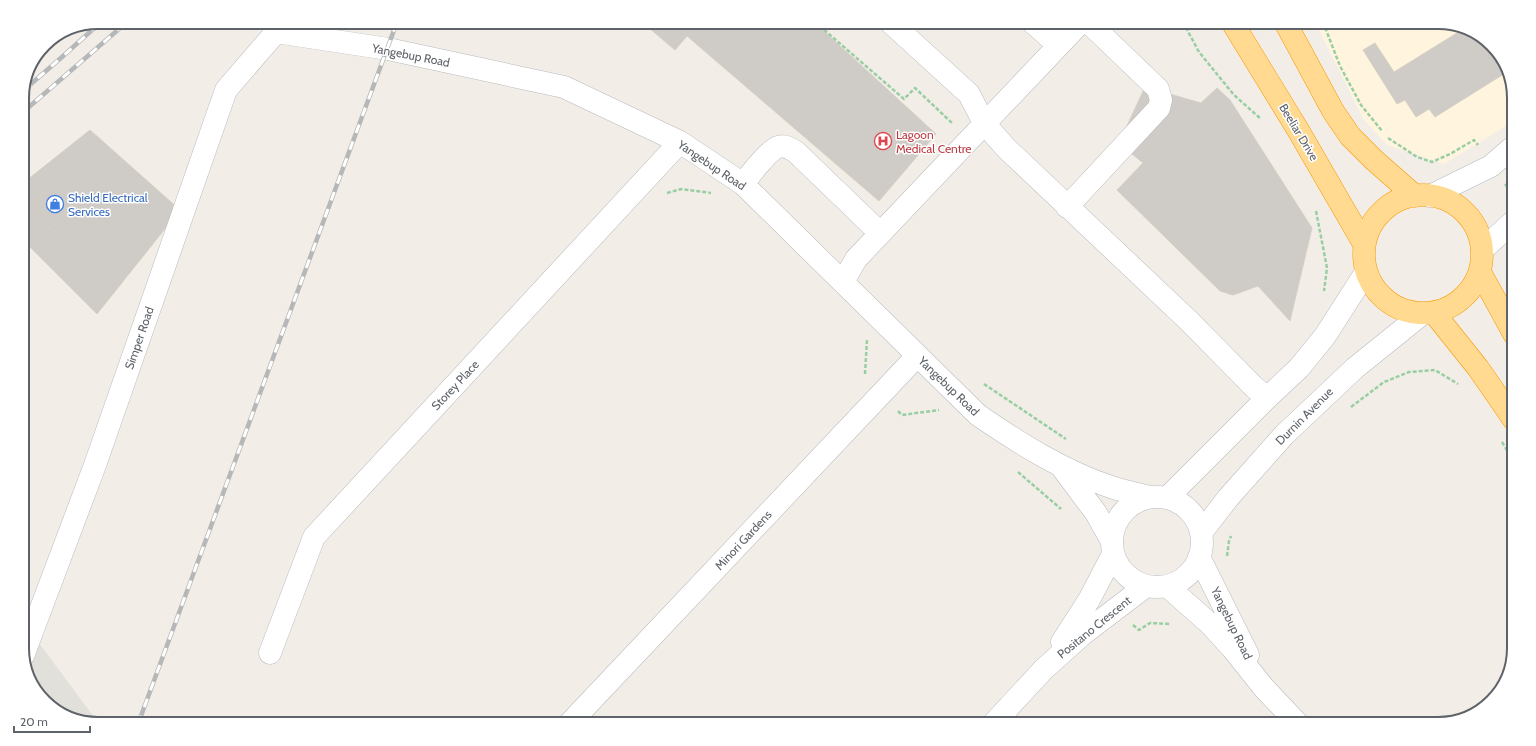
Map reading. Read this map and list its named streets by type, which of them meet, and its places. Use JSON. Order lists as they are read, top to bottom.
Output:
{
  "streets": {
    "highway": ["Beeliar Drive"],
    "street": [
      "Yangebup Road",
      "Simper Road",
      "Storey Place",
      "Durnin Avenue",
      "Minori Gardens",
      "Positano Crescent"
    ]
  },
  "crossings": [
    ["Yangebup Road", "Simper Road"],
    ["Yangebup Road", "Storey Place"],
    ["Yangebup Road", "Durnin Avenue"],
    ["Yangebup Road", "Minori Gardens"],
    ["Yangebup Road", "Positano Crescent"],
    ["Beeliar Drive", "Durnin Avenue"],
    ["Durnin Avenue", "Positano Crescent"]
  ],
  "places": {
    "hospital": ["Lagoon Medical Centre"],
    "shop": ["Shield Electrical Services"]
  },
  "scale_bar": "20 m"
}
